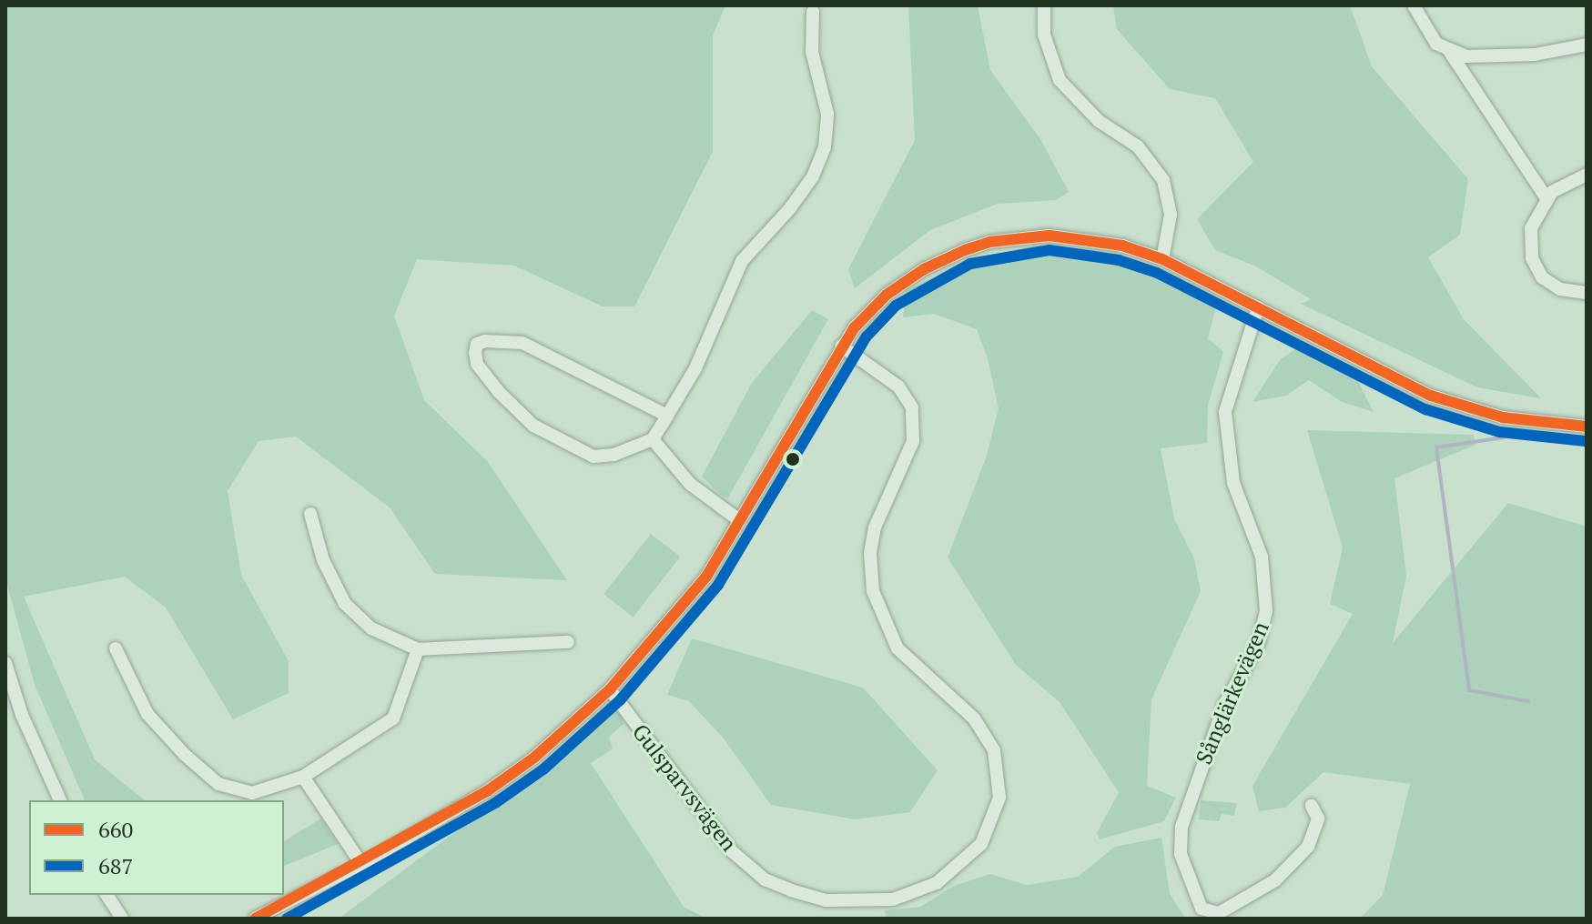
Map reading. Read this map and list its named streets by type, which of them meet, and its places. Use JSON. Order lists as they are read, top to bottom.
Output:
{
  "streets": {
    "street": ["Sånglärkevägen", "Gulsparvsvägen"]
  },
  "lines": ["transit line 660", "transit line 687"],
  "legend": ["660", "687"]
}
